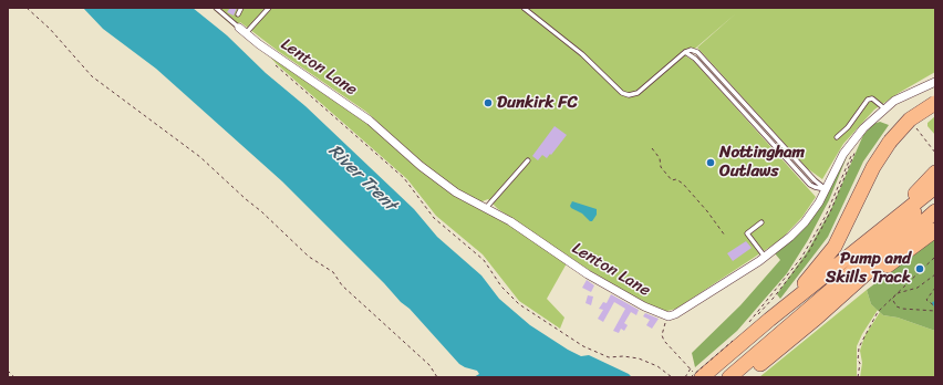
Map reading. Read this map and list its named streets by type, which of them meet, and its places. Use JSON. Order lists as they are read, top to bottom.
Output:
{
  "streets": {
    "street": ["Lenton Lane"]
  },
  "water": ["River Trent"],
  "places": ["Dunkirk FC", "Nottingham Outlaws", "Pump and Skills Track"]
}
